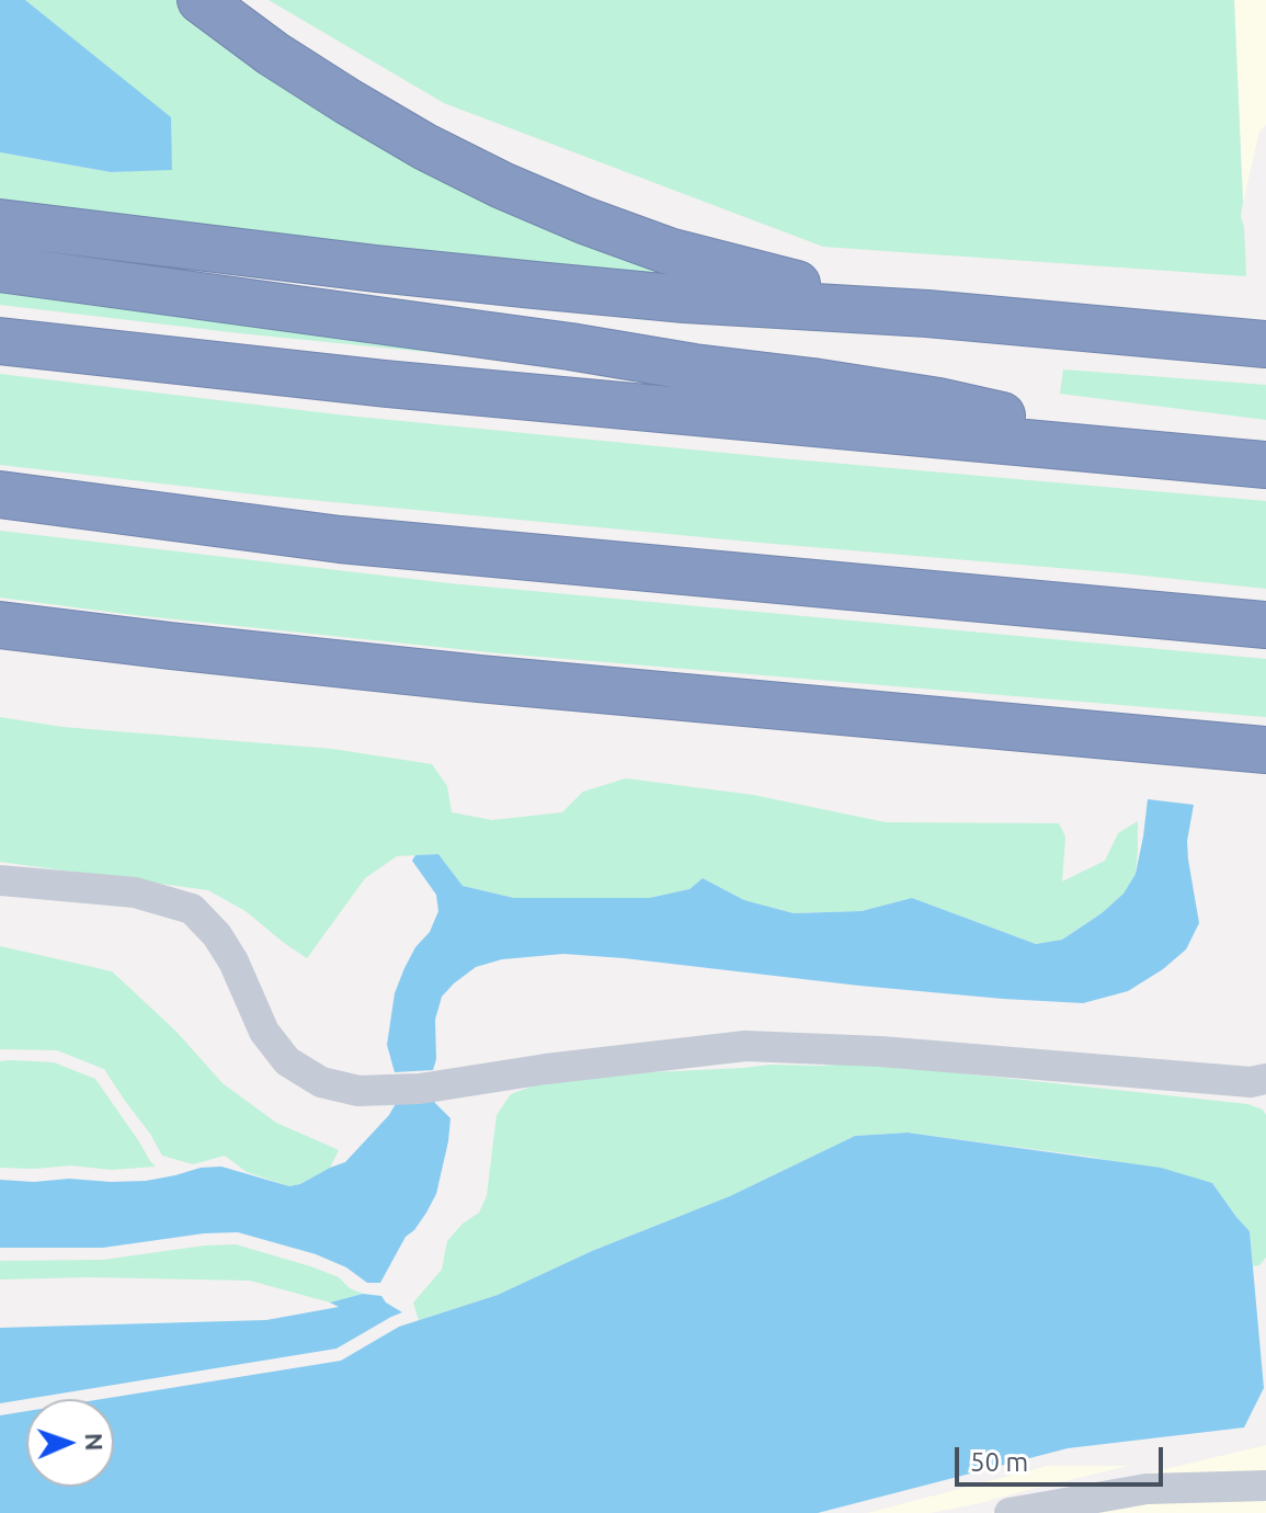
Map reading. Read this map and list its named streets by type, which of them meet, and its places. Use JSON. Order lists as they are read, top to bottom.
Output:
{
  "scale_bar": "50 m",
  "north": "right"
}
